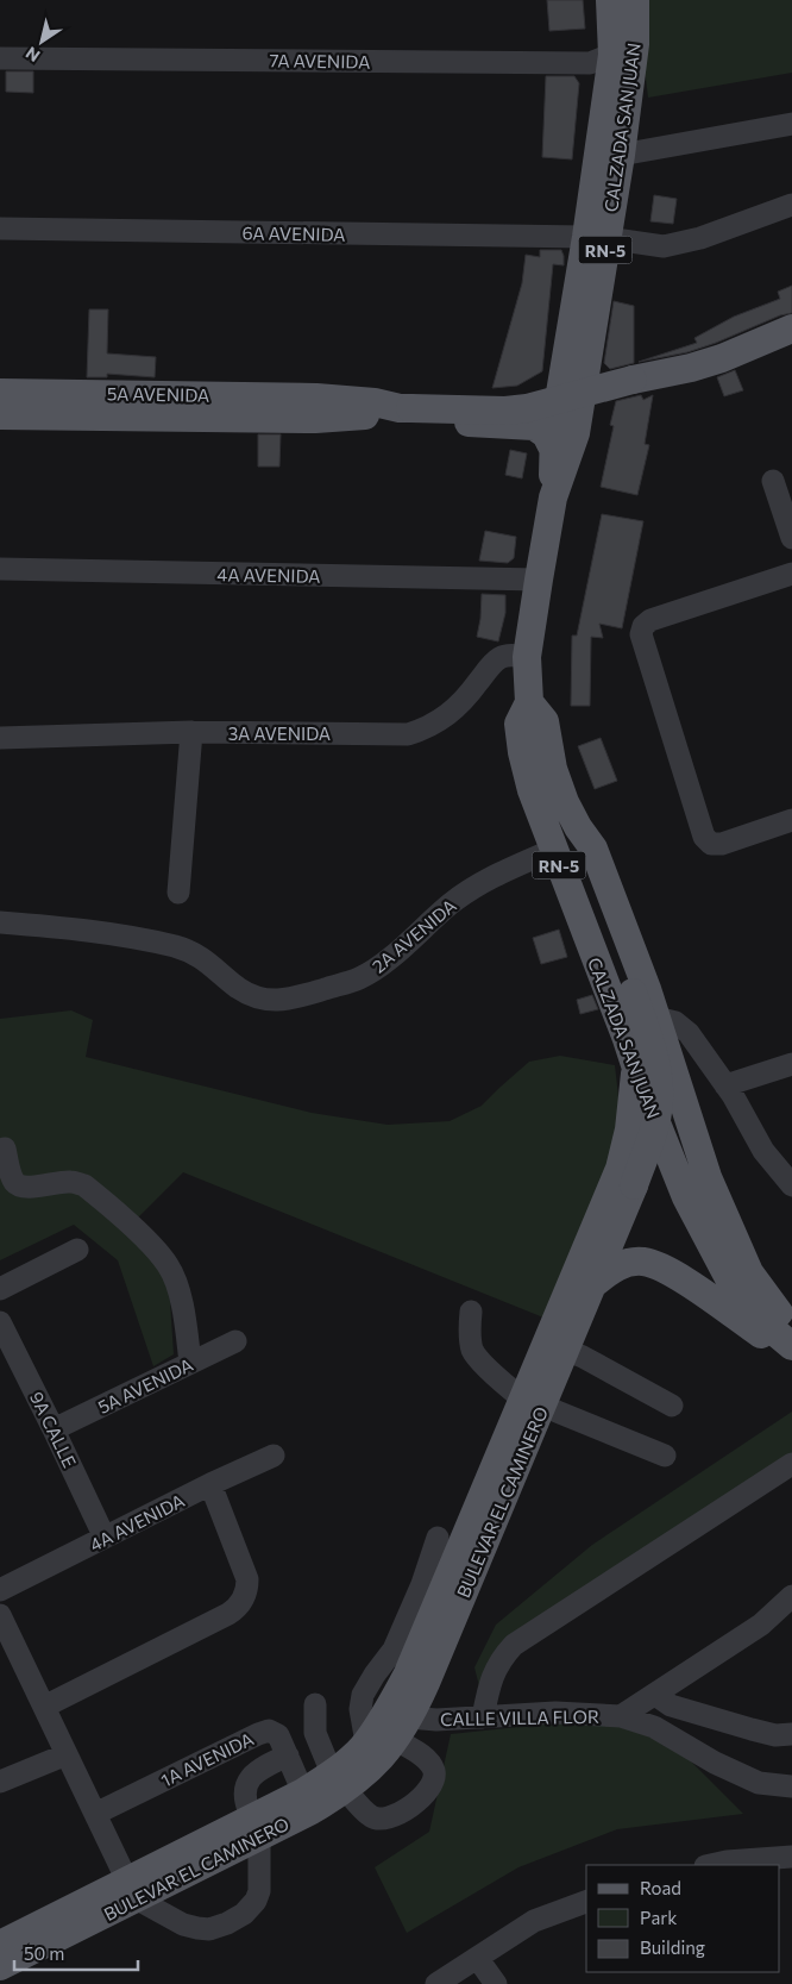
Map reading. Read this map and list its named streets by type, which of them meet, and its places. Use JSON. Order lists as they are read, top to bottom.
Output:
{
  "streets": {
    "main road": [
      "CALZADA SAN JUAN",
      "RN-5",
      "5A AVENIDA",
      "BULEVAR EL CAMINERO"
    ],
    "street": [
      "7A AVENIDA",
      "6A AVENIDA",
      "4A AVENIDA",
      "3A AVENIDA",
      "2A AVENIDA",
      "9A CALLE",
      "CALLE VILLA FLOR",
      "1A AVENIDA"
    ]
  },
  "crossings": [
    ["7A AVENIDA", "CALZADA SAN JUAN"],
    ["CALZADA SAN JUAN", "6A AVENIDA"],
    ["CALZADA SAN JUAN", "5A AVENIDA"],
    ["CALZADA SAN JUAN", "4A AVENIDA"],
    ["CALZADA SAN JUAN", "3A AVENIDA"],
    ["CALZADA SAN JUAN", "2A AVENIDA"],
    ["CALZADA SAN JUAN", "BULEVAR EL CAMINERO"],
    ["5A AVENIDA", "9A CALLE"],
    ["4A AVENIDA", "9A CALLE"],
    ["BULEVAR EL CAMINERO", "CALLE VILLA FLOR"],
    ["BULEVAR EL CAMINERO", "1A AVENIDA"]
  ],
  "legend": ["Road", "Park", "Building"],
  "scale_bar": "50 m",
  "north": "bottom left"
}
